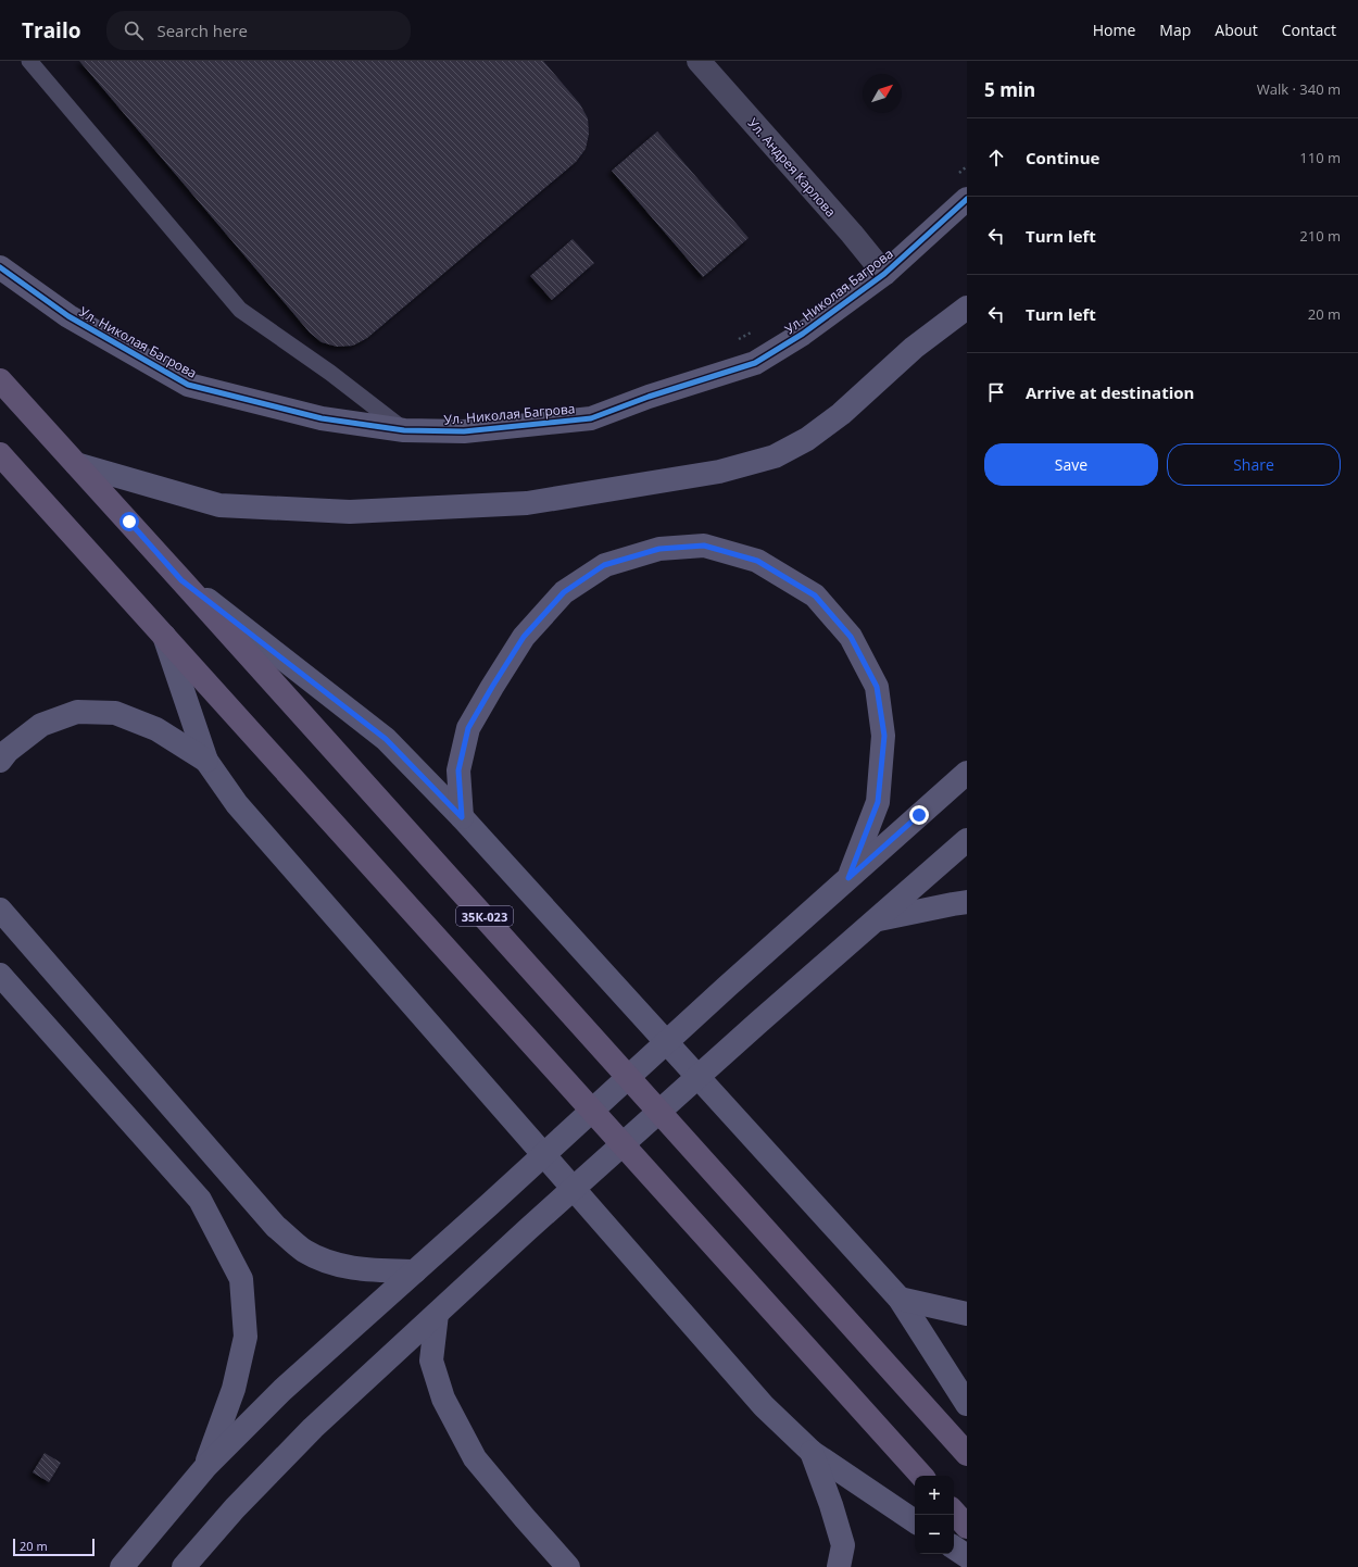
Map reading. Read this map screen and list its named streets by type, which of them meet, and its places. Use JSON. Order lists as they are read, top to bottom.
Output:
{
  "streets": {
    "main road": ["Ул. Николая Багрова", "35К-023"],
    "street": ["Ул. Андрея Карлова"]
  },
  "crossings": [
    ["Ул. Андрея Карлова", "Ул. Николая Багрова"]
  ],
  "scale_bar": "20 m",
  "north": "top right",
  "page": {
    "header": "Trailo",
    "search": "Search here",
    "nav": [
      "Home",
      "Map",
      "About",
      "Contact"
    ],
    "heading": ["5 min", "Walk · 340 m"],
    "list": [
      ["Continue", "110 m"],
      ["Turn left", "210 m"],
      ["Turn left", "20 m"],
      "Arrive at destination"
    ],
    "buttons": ["Save", "Share"],
    "map_buttons": ["+", "−"],
    "scale": "20 m"
  }
}
